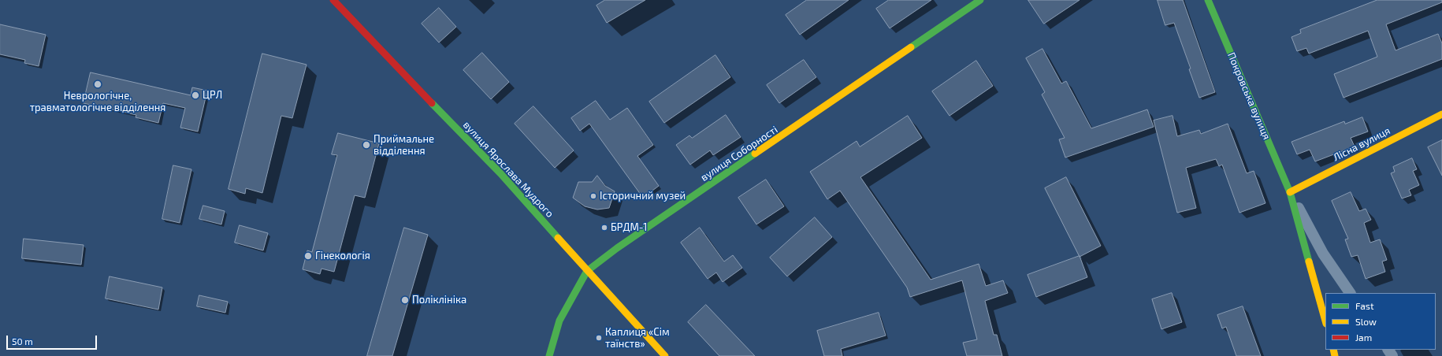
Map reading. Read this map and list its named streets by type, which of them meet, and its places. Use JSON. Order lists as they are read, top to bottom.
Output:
{
  "streets": {
    "main road": [
      "Покровська вулиця",
      "Лісна вулиця",
      "вулиця Соборності",
      "вулиця Ярослава Мудрого"
    ]
  },
  "crossings": [
    ["Покровська вулиця", "Лісна вулиця"],
    ["вулиця Соборності", "вулиця Ярослава Мудрого"]
  ],
  "places": [
    "Неврологічне, травматологічне відділення",
    "ЦРЛ",
    "Приймальне відділення",
    "Історичний музей",
    "БРДМ-1",
    "Гінекологія",
    "Поліклініка",
    "Каплиця «Сім таїнств»"
  ],
  "legend": ["Fast", "Slow", "Jam"],
  "scale_bar": "50 m"
}
